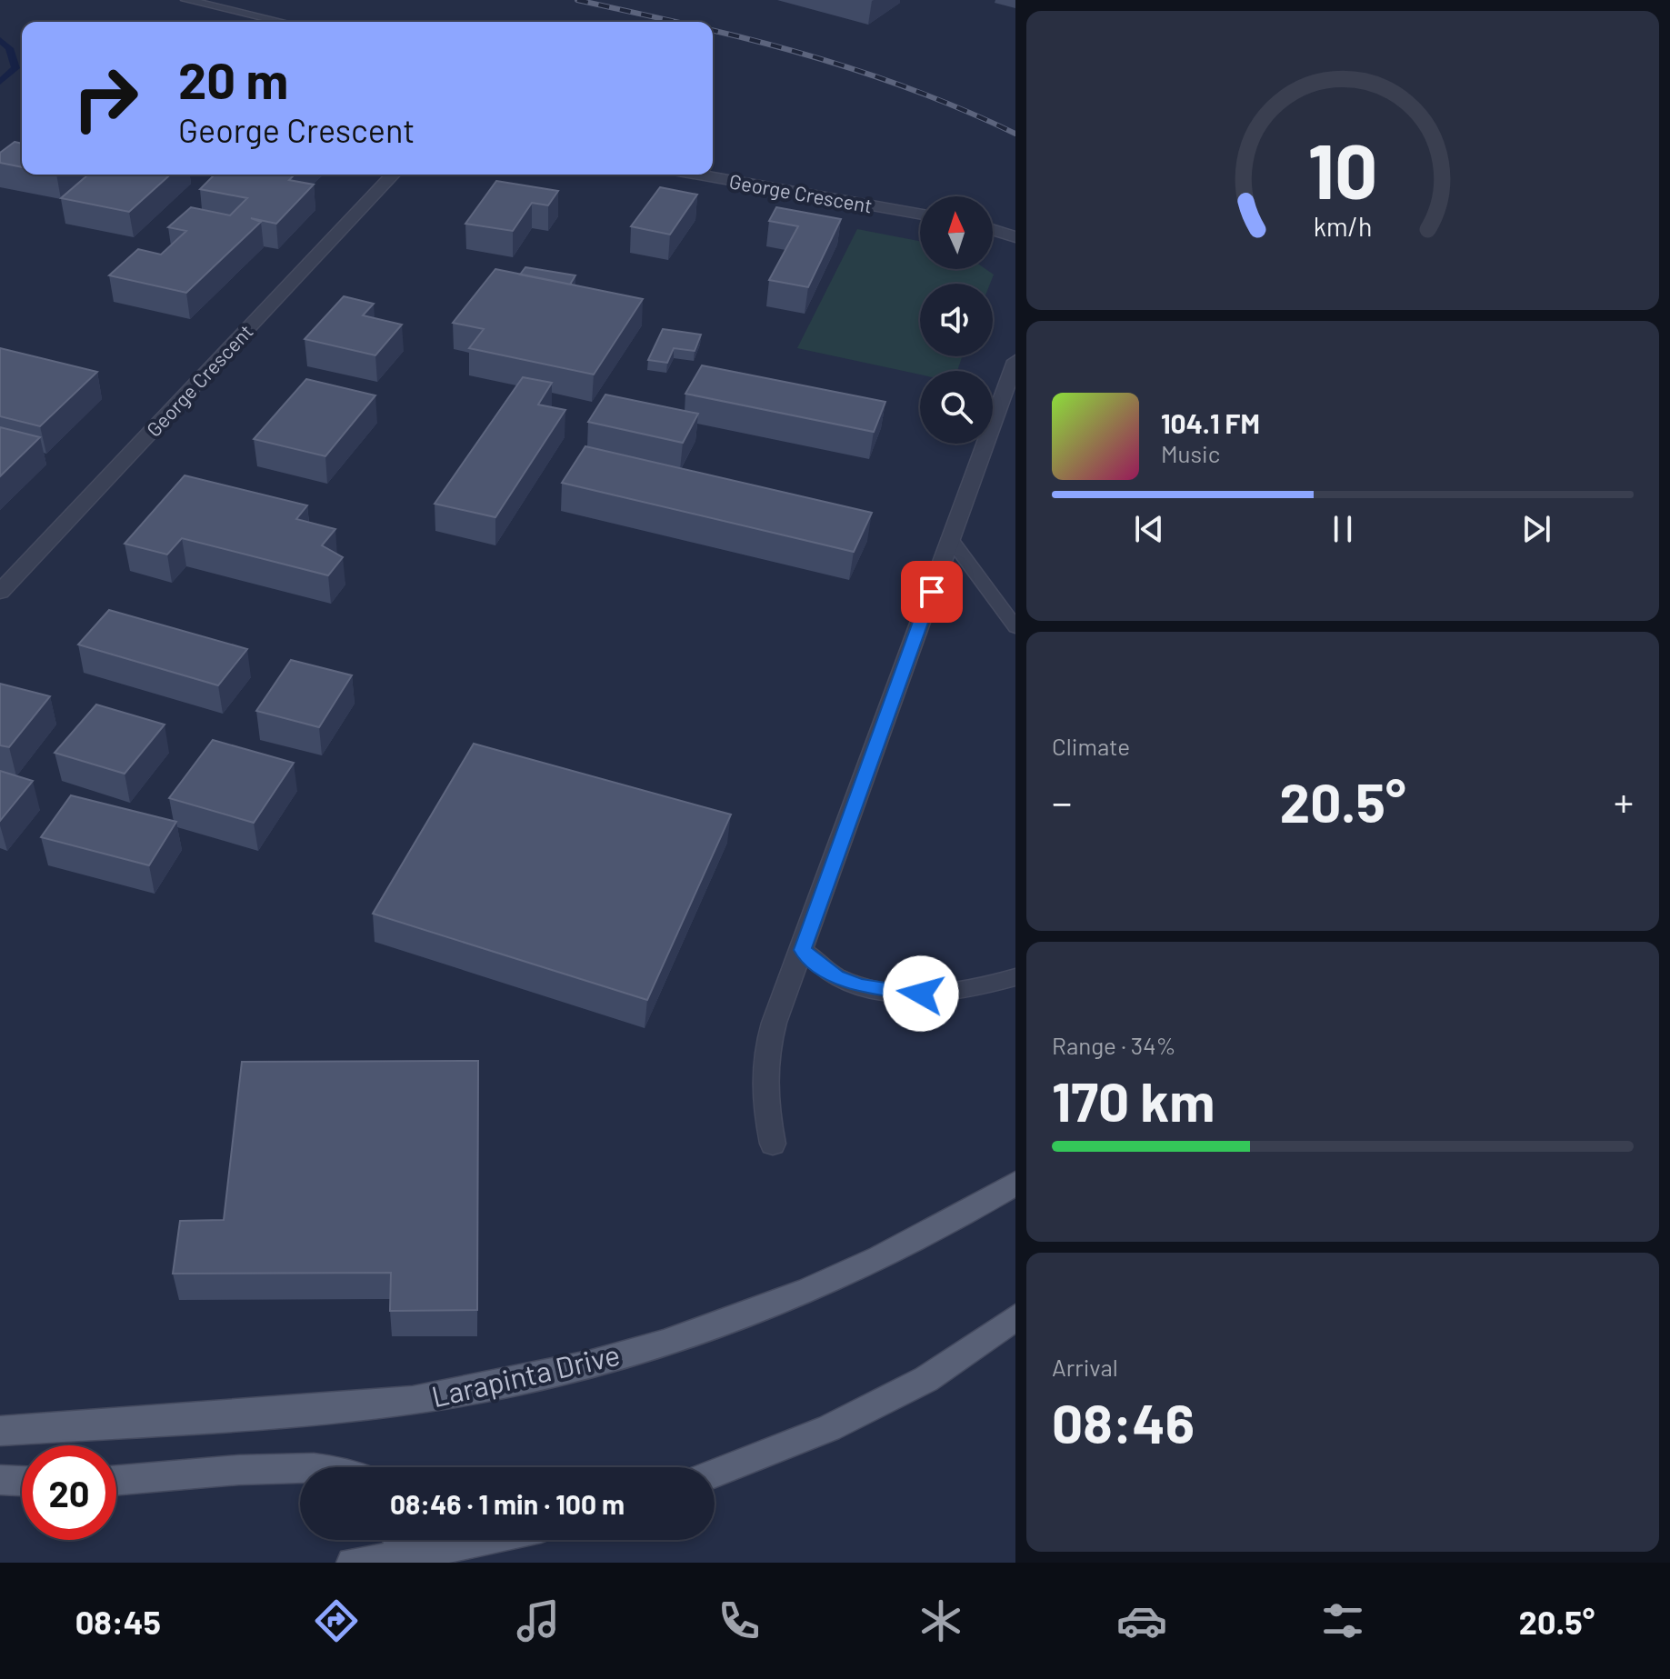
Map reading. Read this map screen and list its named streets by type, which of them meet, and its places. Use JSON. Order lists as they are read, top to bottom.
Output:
{
  "streets": {
    "main road": ["Larapinta Drive"],
    "street": ["George Crescent"]
  },
  "north": "top",
  "page": {
    "turn": ["20 m", "George Crescent"],
    "song": ["104.1 FM", "Music"],
    "tile": [
      "Climate",
      ["Range · 34%", "170 km"],
      ["Arrival", "08:46"]
    ],
    "heat": ["−", "20.5°", "+"],
    "limit": "20",
    "trip": "08:46 · 1 min · 100 m",
    "tabs": ["08:45", "20.5°"],
    "gauge": ["10", "km/h"]
  }
}
